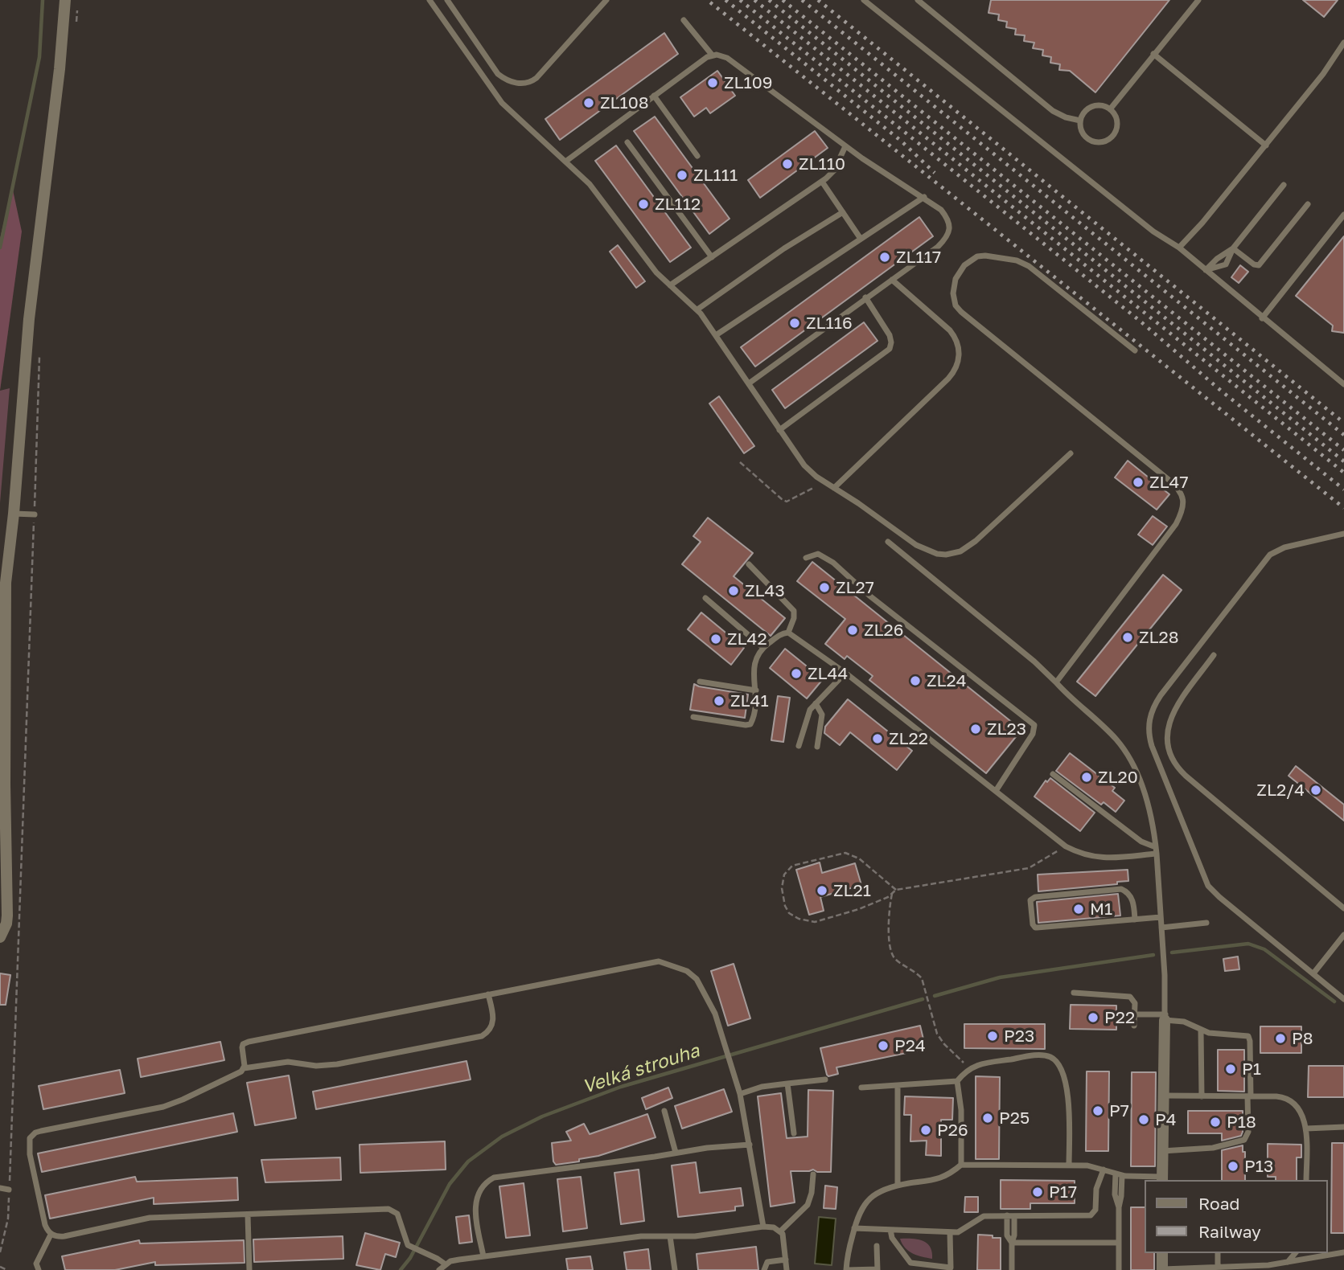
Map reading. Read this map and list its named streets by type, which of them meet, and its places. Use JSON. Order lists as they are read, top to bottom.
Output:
{
  "water": ["Velká strouha"],
  "places": [
    "ZL109",
    "ZL108",
    "ZL110",
    "ZL111",
    "ZL112",
    "ZL117",
    "ZL116",
    "ZL47",
    "ZL27",
    "ZL43",
    "ZL26",
    "ZL28",
    "ZL42",
    "ZL44",
    "ZL24",
    "ZL41",
    "ZL23",
    "ZL22",
    "ZL20",
    "ZL2/4",
    "ZL21",
    "M1",
    "P22",
    "P23",
    "P8",
    "P24",
    "P1",
    "P7",
    "P25",
    "P4",
    "P18",
    "P26",
    "P13",
    "P17"
  ],
  "legend": ["Road", "Railway"]
}
